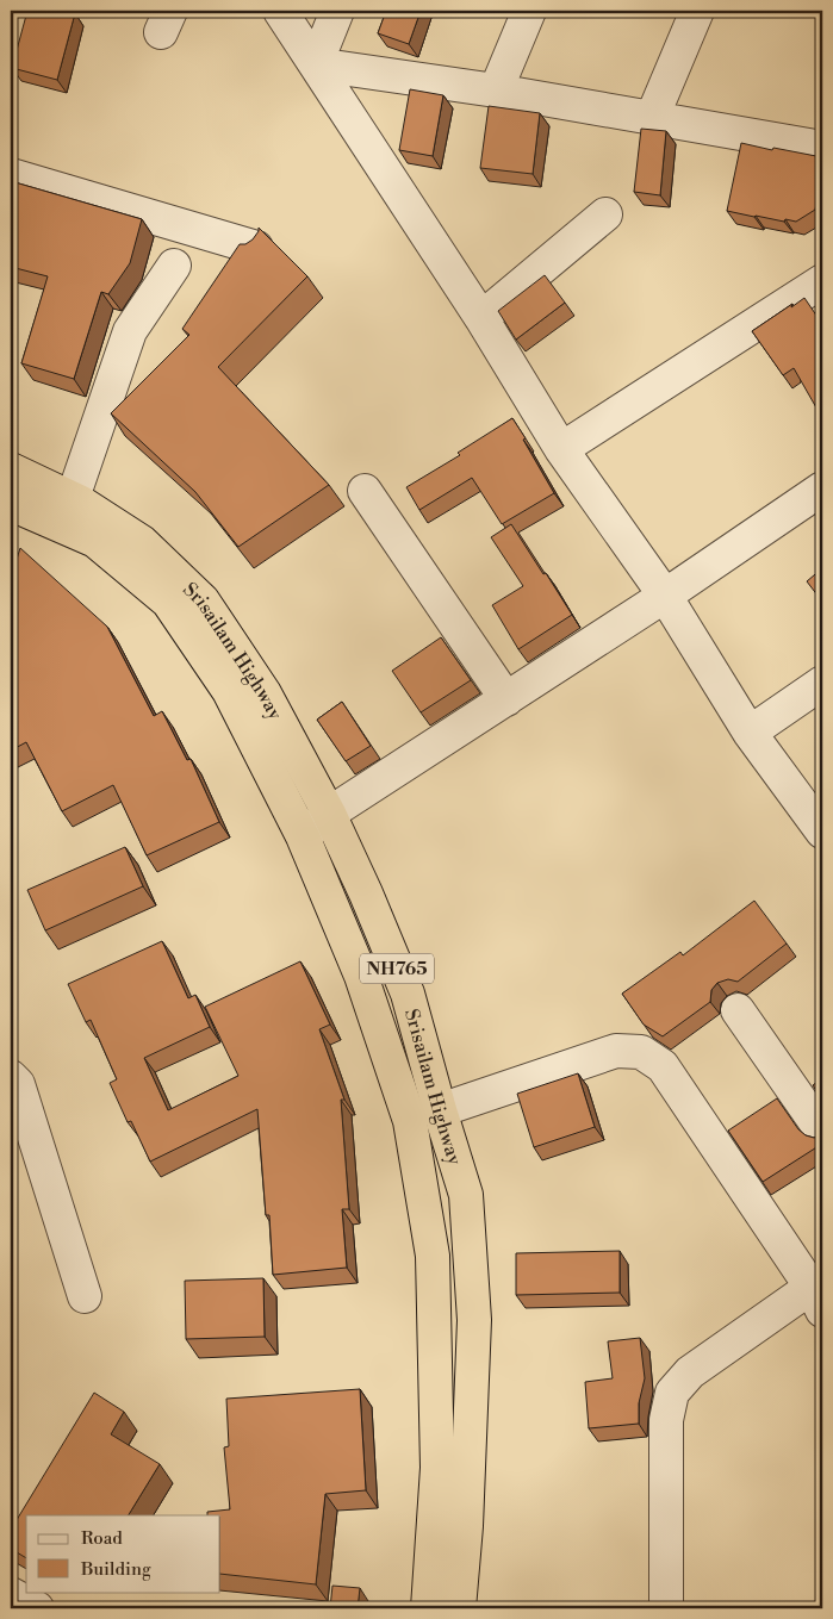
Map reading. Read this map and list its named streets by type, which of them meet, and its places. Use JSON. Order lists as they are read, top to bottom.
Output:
{
  "streets": {
    "highway": ["Srisailam Highway", "NH765"]
  },
  "legend": ["Road", "Building"]
}
